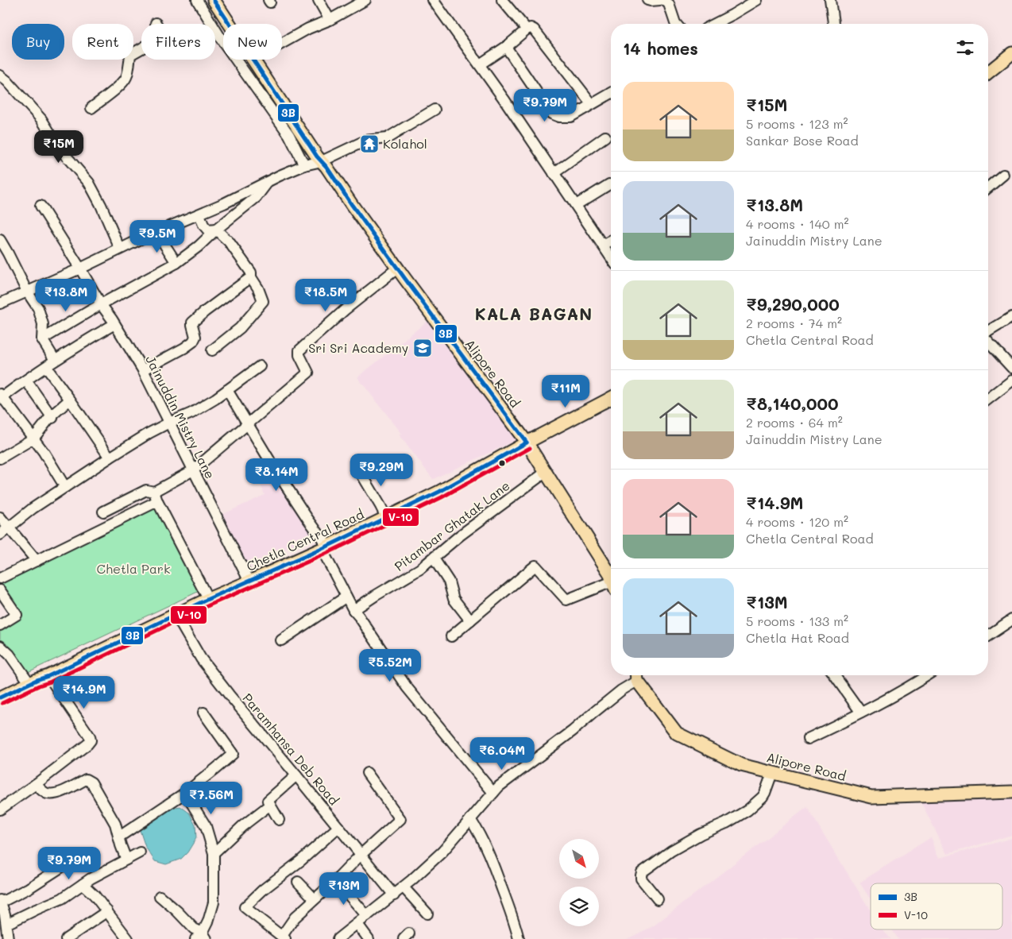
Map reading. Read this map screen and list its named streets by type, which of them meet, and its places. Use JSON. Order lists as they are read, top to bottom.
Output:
{
  "streets": {
    "main road": ["Alipore Road", "Chetla Central Road"],
    "street": ["Jainuddin Mistry Lane", "Pitambar Ghatak Lane", "Paramhansa Deb Road"]
  },
  "crossings": [
    ["Alipore Road", "Pitambar Ghatak Lane"],
    ["Alipore Road", "Chetla Central Road"],
    ["Jainuddin Mistry Lane", "Chetla Central Road"],
    ["Chetla Central Road", "Paramhansa Deb Road"]
  ],
  "districts": ["KALA BAGAN"],
  "parks": ["Chetla Park"],
  "places": {
    "temple": ["Kolahol"],
    "school or university": ["Sri Sri Academy"]
  },
  "lines": ["transit line 3B", "transit line V-10"],
  "legend": ["3B", "V-10"],
  "north": "bottom right",
  "page": {
    "chip": [
      "Buy",
      "Rent",
      "Filters",
      "New"
    ],
    "heading": "14 homes",
    "list": [
      {
        "name": "₹15M",
        "note": "5 rooms · 123 m² · Sankar Bose Road"
      },
      {
        "name": "₹13.8M",
        "note": "4 rooms · 140 m² · Jainuddin Mistry Lane"
      },
      {
        "name": "₹9,290,000",
        "note": "2 rooms · 74 m² · Chetla Central Road"
      },
      {
        "name": "₹8,140,000",
        "note": "2 rooms · 64 m² · Jainuddin Mistry Lane"
      },
      {
        "name": "₹14.9M",
        "note": "4 rooms · 120 m² · Chetla Central Road"
      },
      {
        "name": "₹13M",
        "note": "5 rooms · 133 m² · Chetla Hat Road"
      }
    ],
    "price": [
      "₹9.79M",
      "₹15M",
      "₹9.5M",
      "₹13.8M",
      "₹18.5M",
      "₹11M",
      "₹9.29M",
      "₹8.14M",
      "₹5.52M",
      "₹14.9M",
      "₹6.04M",
      "₹7.56M",
      "₹9.79M",
      "₹13M"
    ]
  }
}
